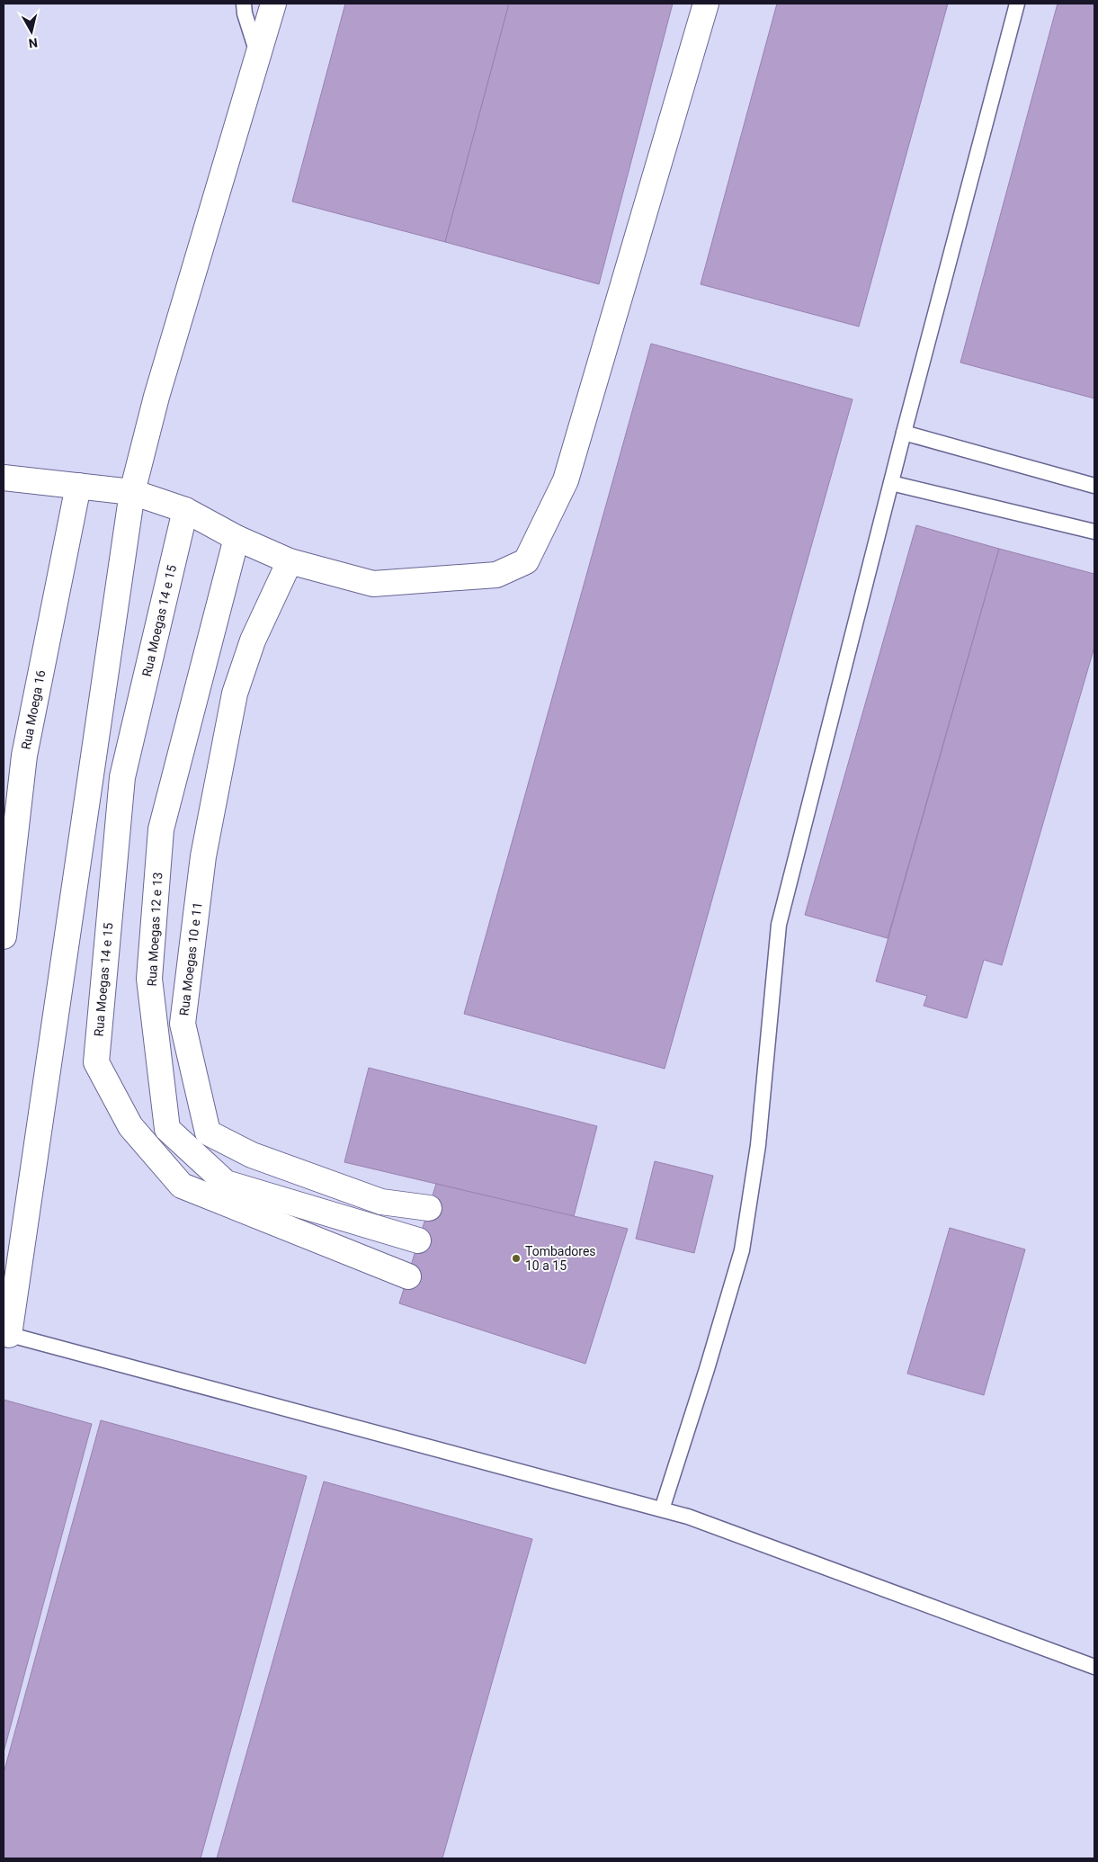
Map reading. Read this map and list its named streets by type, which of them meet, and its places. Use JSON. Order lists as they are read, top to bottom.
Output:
{
  "streets": {
    "street": [
      "Rua Moegas 14 e 15",
      "Rua Moega 16",
      "Rua Moegas 12 e 13",
      "Rua Moegas 10 e 11"
    ]
  },
  "places": ["Tombadores 10 a 15"],
  "north": "bottom"
}
